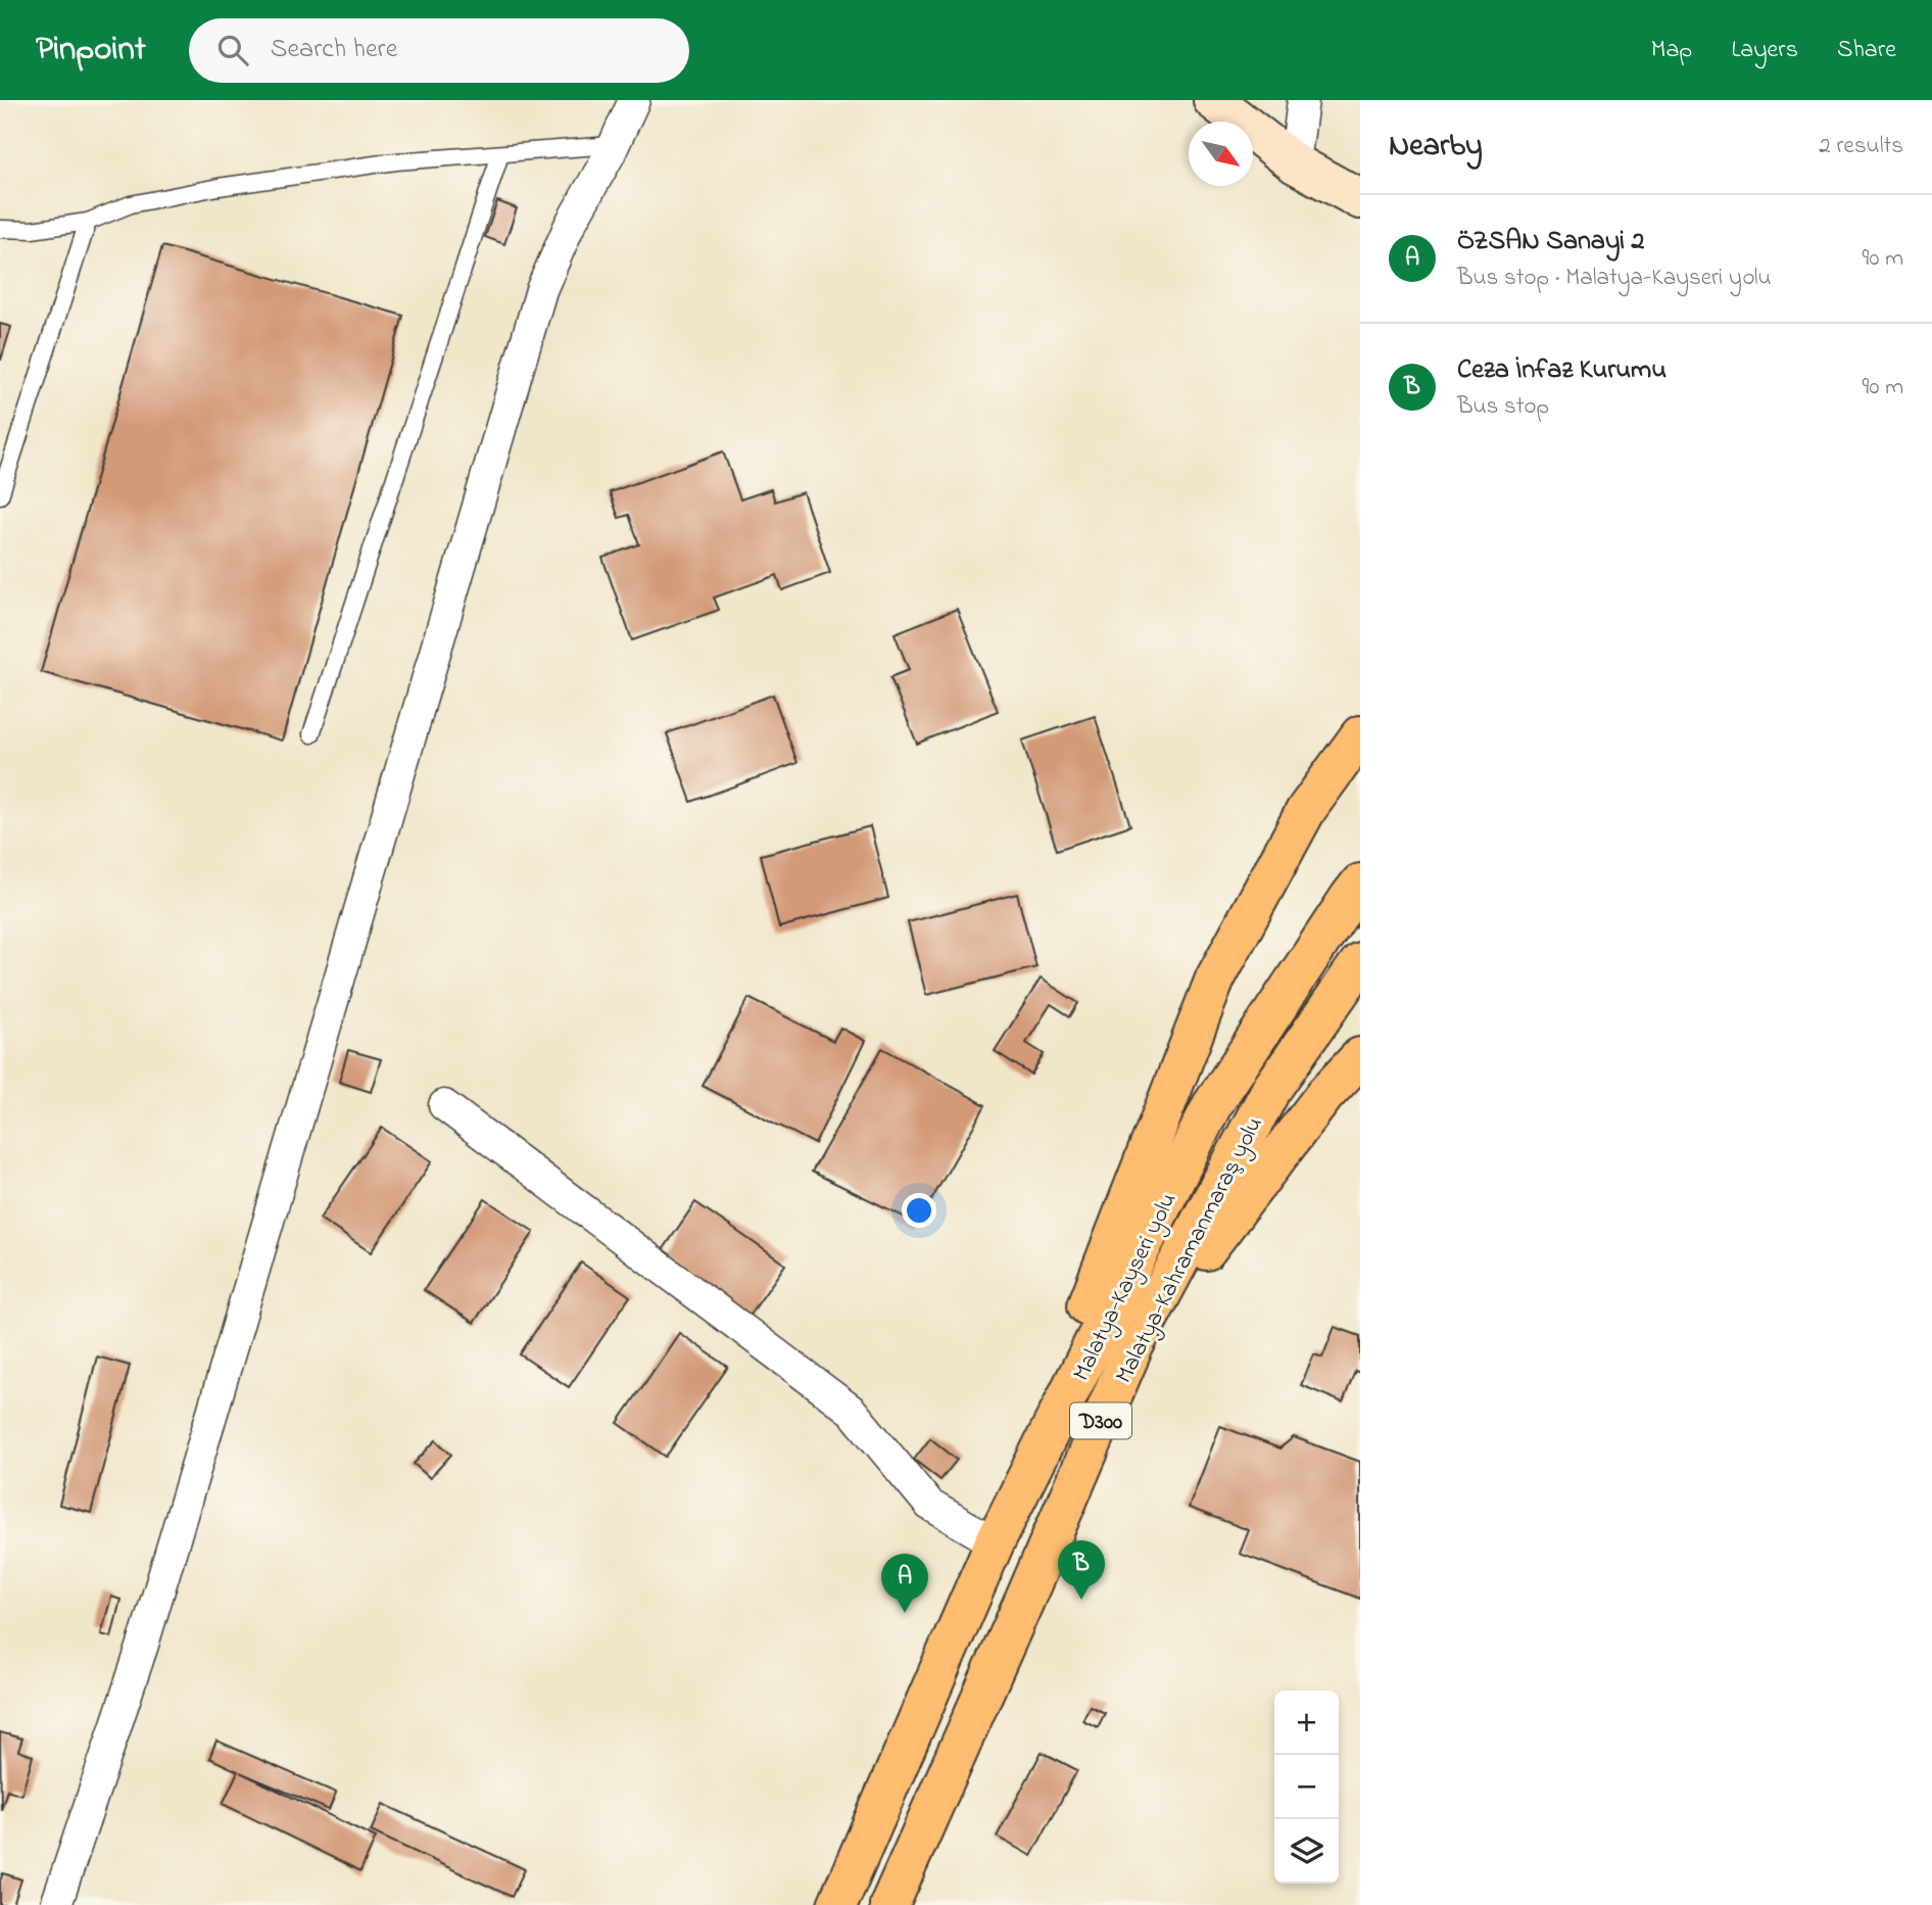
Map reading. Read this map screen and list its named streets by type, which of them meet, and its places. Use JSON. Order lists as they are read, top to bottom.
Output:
{
  "streets": {
    "highway": ["Malatya-Kahramanmaraş yolu", "Malatya-Kayseri yolu", "D300"]
  },
  "north": "bottom right",
  "page": {
    "header": "Pinpoint",
    "search": "Search here",
    "nav": ["Map", "Layers", "Share"],
    "heading": ["Nearby", "2 results"],
    "list": [
      {
        "mark": "A",
        "name": "ÖZSAN Sanayi 2",
        "note": "Bus stop · Malatya-Kayseri yolu",
        "value": "90 m"
      },
      {
        "mark": "B",
        "name": "Ceza İnfaz Kurumu",
        "note": "Bus stop",
        "value": "90 m"
      }
    ],
    "pins": ["B", "A"],
    "map_buttons": ["+", "−"]
  }
}
